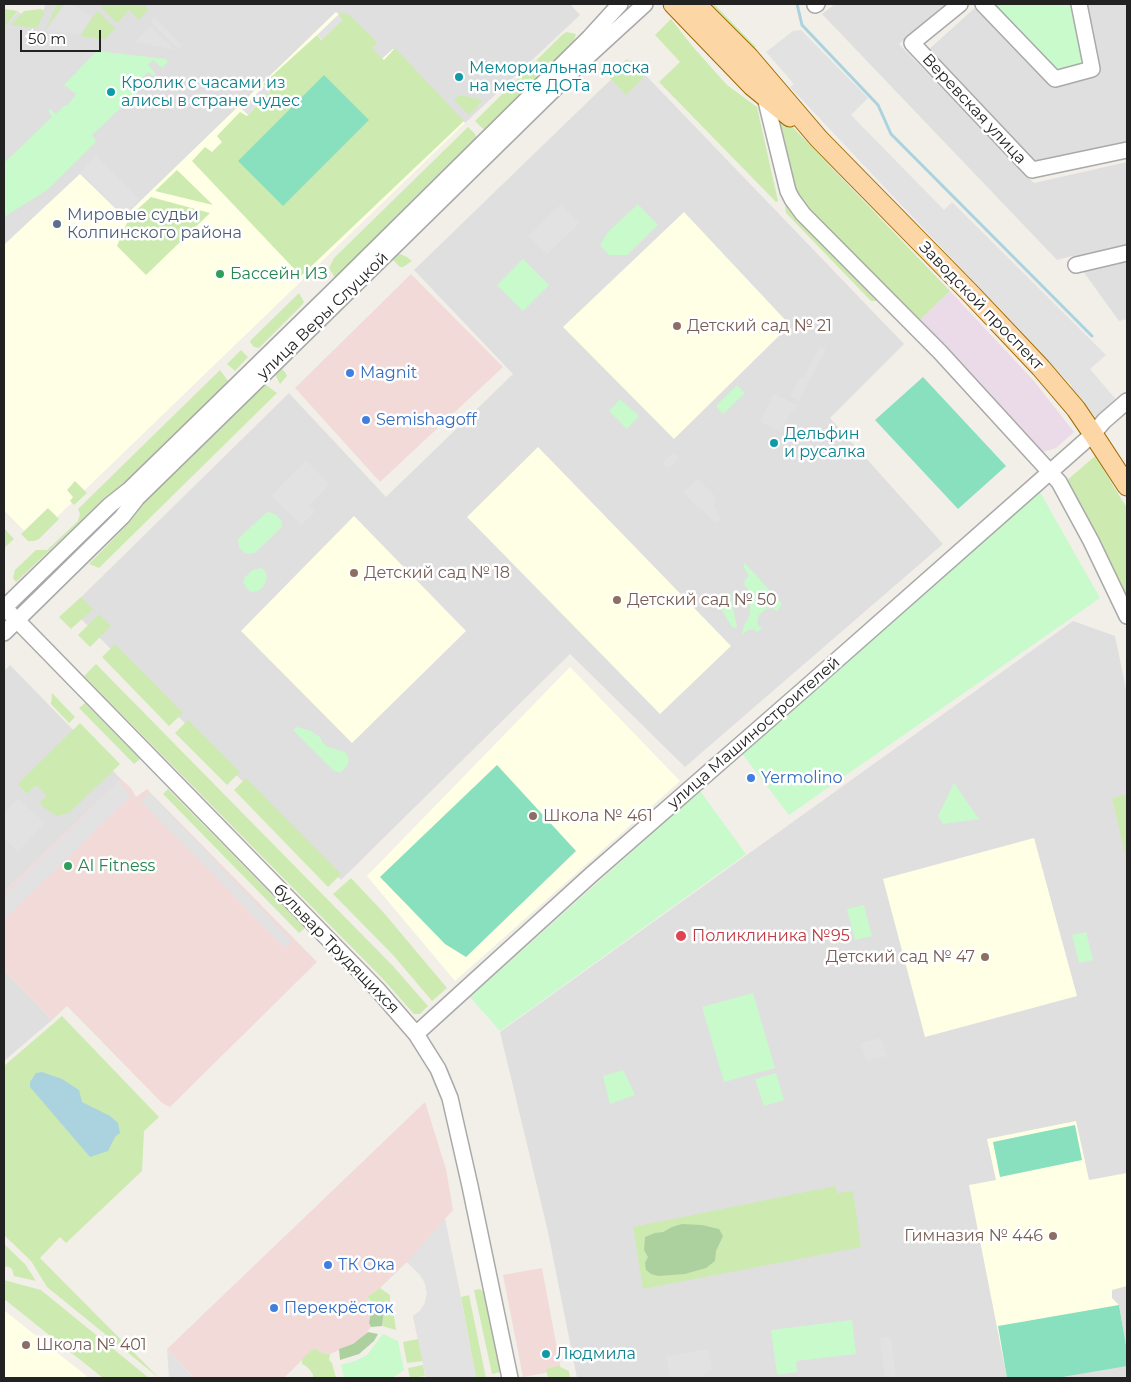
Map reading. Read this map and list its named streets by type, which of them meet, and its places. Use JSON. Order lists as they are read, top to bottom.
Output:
{
  "streets": {
    "main road": ["Заводской проспект"],
    "street": [
      "Веревская улица",
      "улица Веры Слуцкой",
      "улица Машиностроителей",
      "бульвар Трудящихся"
    ]
  },
  "crossings": [
    ["Заводской проспект", "улица Машиностроителей"],
    ["улица Веры Слуцкой", "бульвар Трудящихся"],
    ["улица Машиностроителей", "бульвар Трудящихся"]
  ],
  "places": [
    "Мемориальная доска на месте ДОТа",
    "Кролик с часами из алисы в стране чудес",
    "Мировые судьи Колпинского района",
    "Бассейн ИЗ",
    "Детский сад № 21",
    "Magnit",
    "Semishagoff",
    "Дельфин и русалка",
    "Детский сад № 18",
    "Детский сад № 50",
    "Yermolino",
    "Школа № 461",
    "AI Fitness",
    "Поликлиника №95",
    "Детский сад № 47",
    "Гимназия № 446",
    "ТК Ока",
    "Перекрёсток",
    "Школа № 401",
    "Людмила"
  ],
  "scale_bar": "50 m"
}
